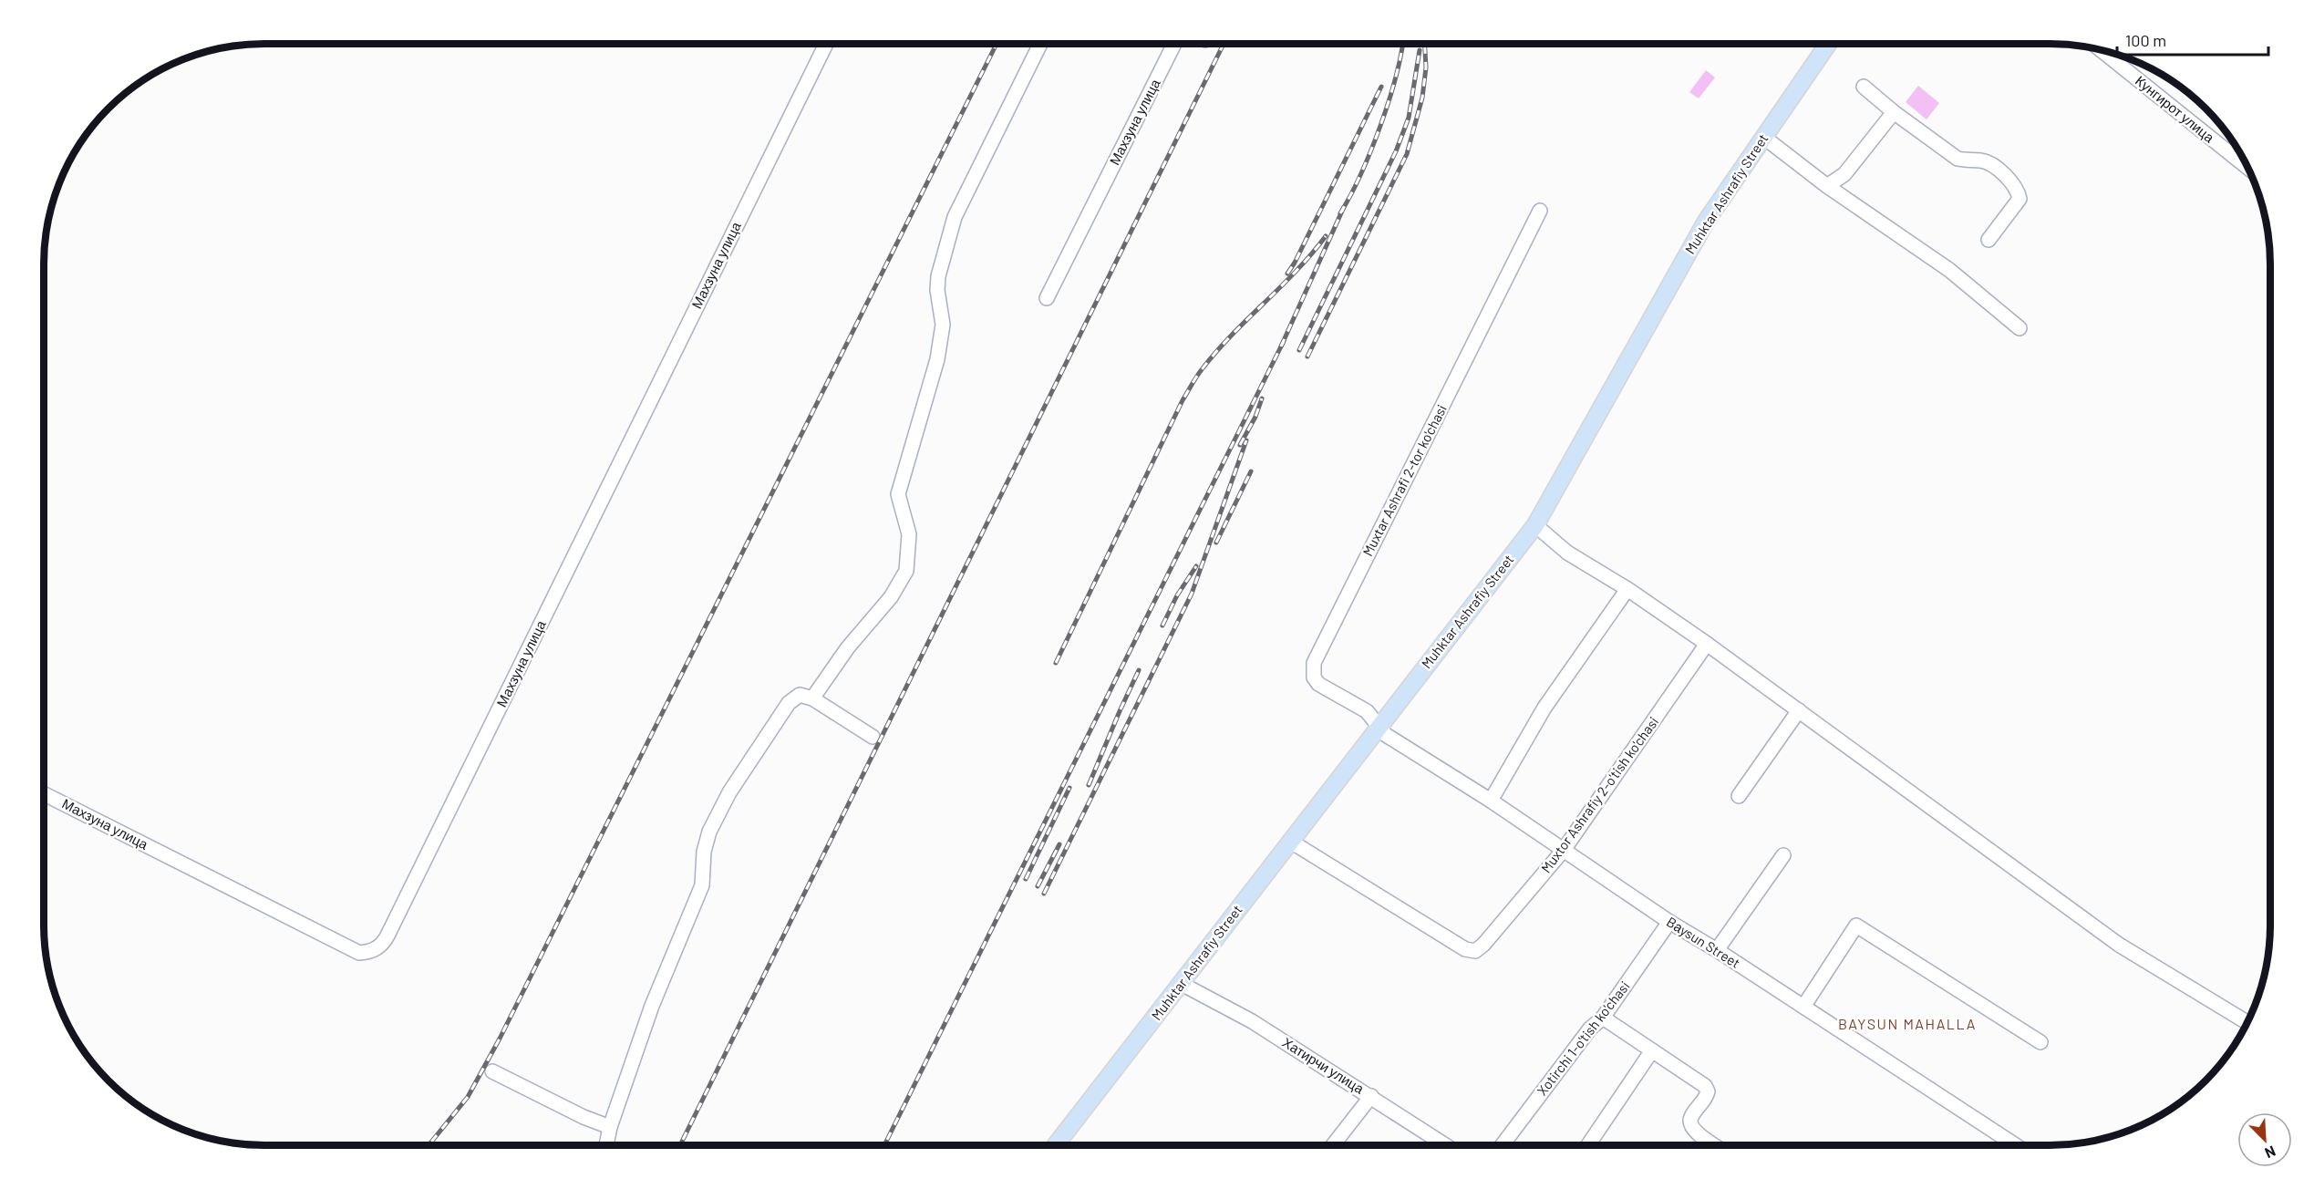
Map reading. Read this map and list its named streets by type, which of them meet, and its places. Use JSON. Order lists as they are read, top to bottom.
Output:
{
  "streets": {
    "main road": ["Muhktar Ashrafiy Street"],
    "street": [
      "Кунгирот улица",
      "Махзуна улица",
      "Muxtar Ashrafi 2-tor ko'chasi",
      "Muxtor Ashrafiy 2-o'tish ko'chasi",
      "Bаysun Street",
      "Xotirchi 1-o'tish ko'chasi",
      "Хатирчи улица"
    ]
  },
  "crossings": [
    ["Muhktar Ashrafiy Street", "Muxtar Ashrafi 2-tor ko'chasi"],
    ["Muhktar Ashrafiy Street", "Muxtor Ashrafiy 2-o'tish ko'chasi"],
    ["Muhktar Ashrafiy Street", "Bаysun Street"],
    ["Muhktar Ashrafiy Street", "Хатирчи улица"],
    ["Muxtar Ashrafi 2-tor ko'chasi", "Bаysun Street"],
    ["Muxtor Ashrafiy 2-o'tish ko'chasi", "Bаysun Street"],
    ["Bаysun Street", "Xotirchi 1-o'tish ko'chasi"]
  ],
  "districts": ["BAYSUN MAHALLA"],
  "scale_bar": "100 m",
  "north": "bottom right"
}
